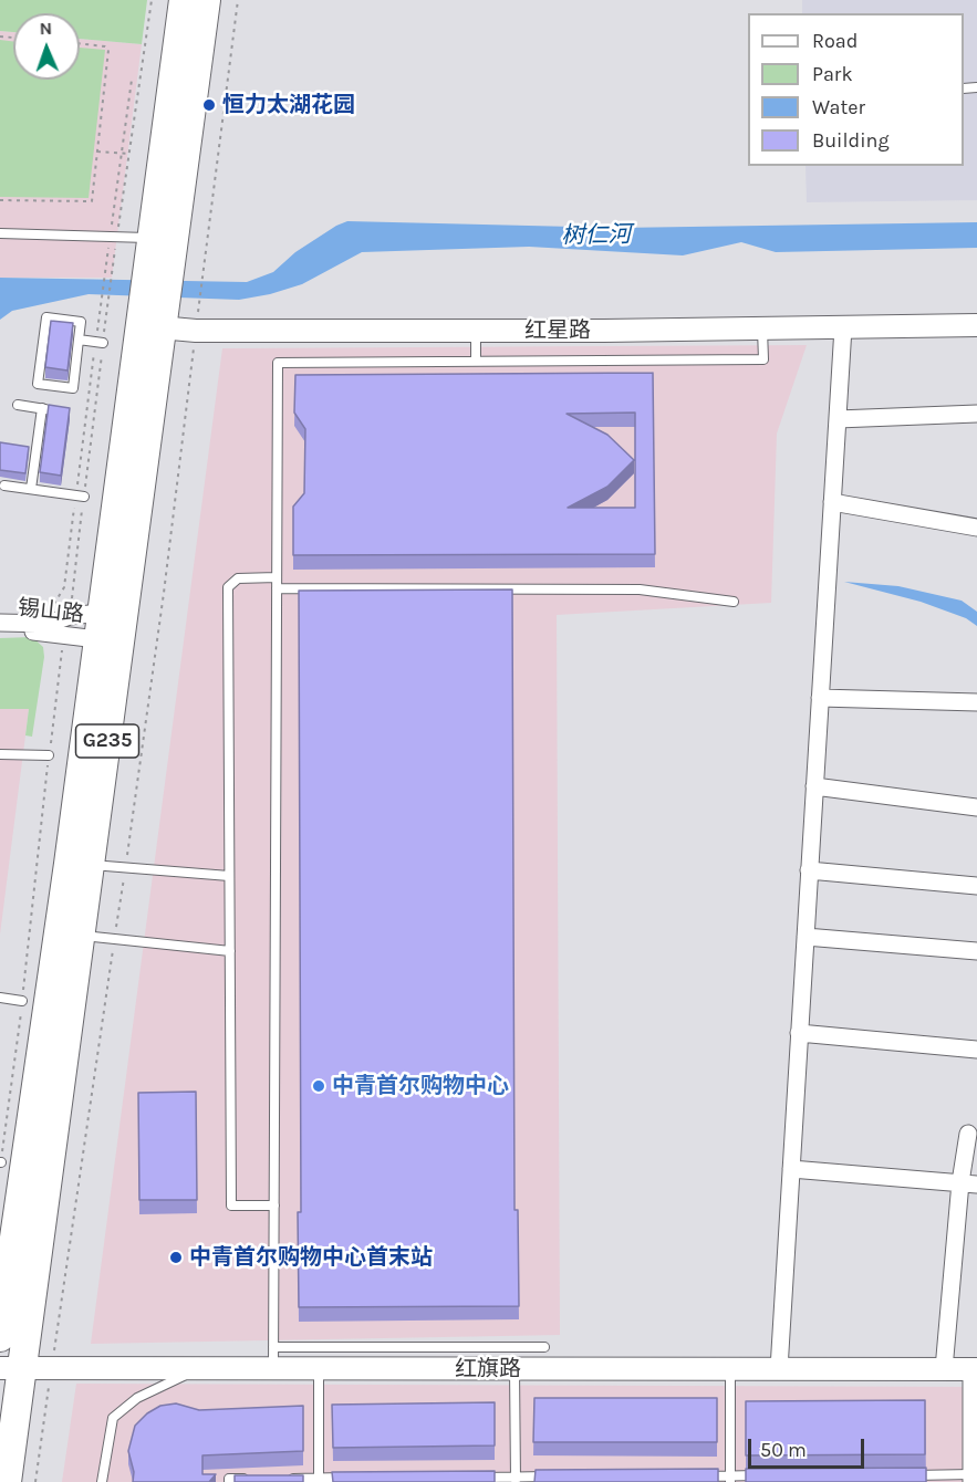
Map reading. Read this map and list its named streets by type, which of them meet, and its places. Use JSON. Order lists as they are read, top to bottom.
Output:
{
  "streets": {
    "highway": ["G235"],
    "street": ["红星路", "锡山路", "红旗路"]
  },
  "crossings": [
    ["红星路", "G235"],
    ["锡山路", "G235"],
    ["G235", "红旗路"]
  ],
  "water": ["树仁河"],
  "places": ["恒力太湖花园", "中青首尔购物中心", "中青首尔购物中心首末站"],
  "legend": [
    "Road",
    "Park",
    "Water",
    "Building"
  ],
  "scale_bar": "50 m",
  "north": "top"
}
